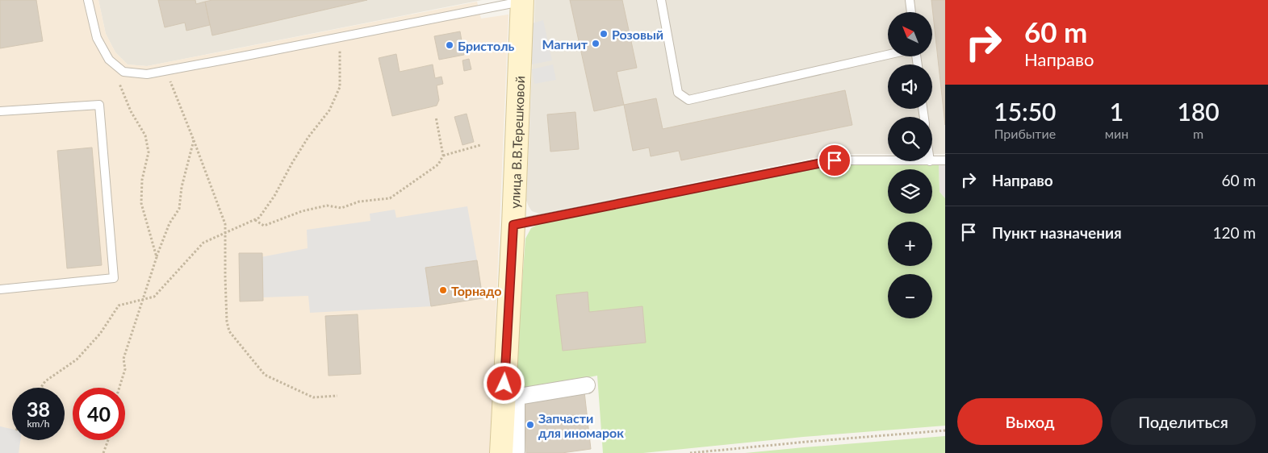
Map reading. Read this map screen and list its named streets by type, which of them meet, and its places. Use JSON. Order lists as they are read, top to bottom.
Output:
{
  "streets": {
    "street": ["улица В.В.Терешковой"]
  },
  "places": [
    "Розовый",
    "Магнит",
    "Бристоль",
    "Торнадо",
    "Запчасти для иномарок"
  ],
  "north": "top left",
  "page": {
    "turn": ["60 m", "Направо"],
    "map_buttons": ["+", "−"],
    "eta": [
      "15:50",
      "Прибытие",
      "1",
      "мин",
      "180",
      "m"
    ],
    "list": [
      {
        "name": "Направо",
        "value": "60 m"
      },
      {
        "name": "Пункт назначения",
        "value": "120 m"
      }
    ],
    "speed": "38 km/h",
    "limit": "40",
    "buttons": ["Выход", "Поделиться"]
  }
}
